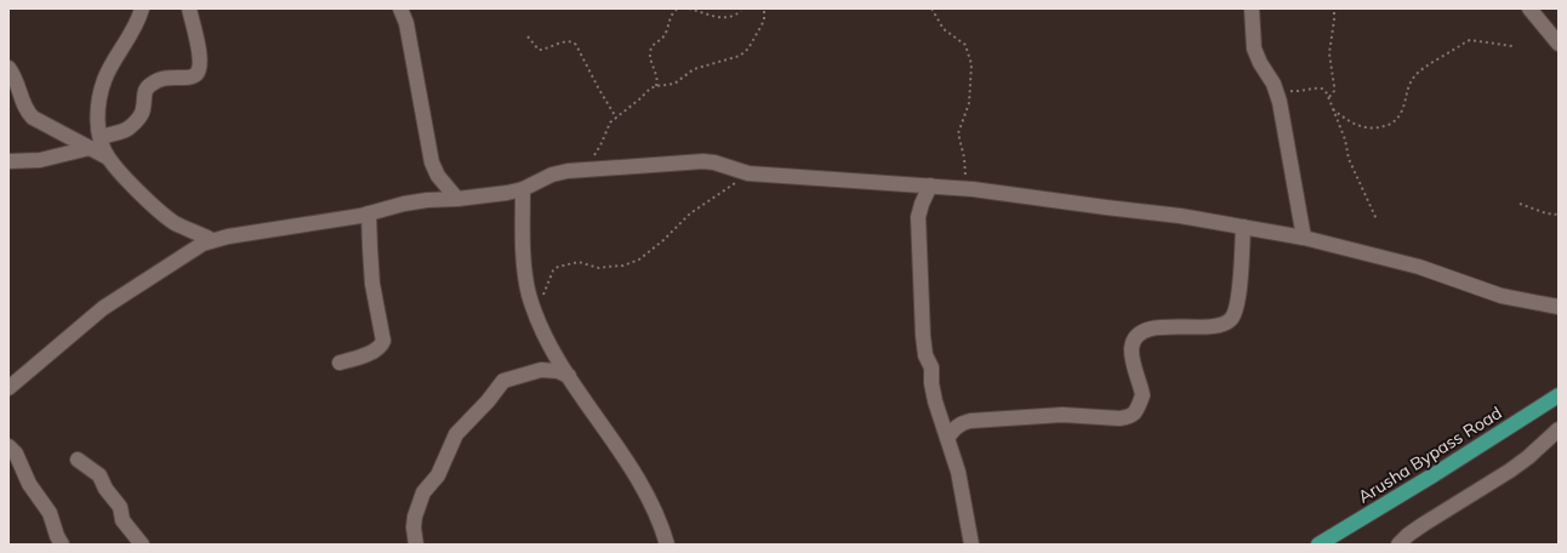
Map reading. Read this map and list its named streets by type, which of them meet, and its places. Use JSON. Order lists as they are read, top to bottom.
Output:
{
  "streets": {
    "main road": ["Arusha Bypass Road"]
  }
}
